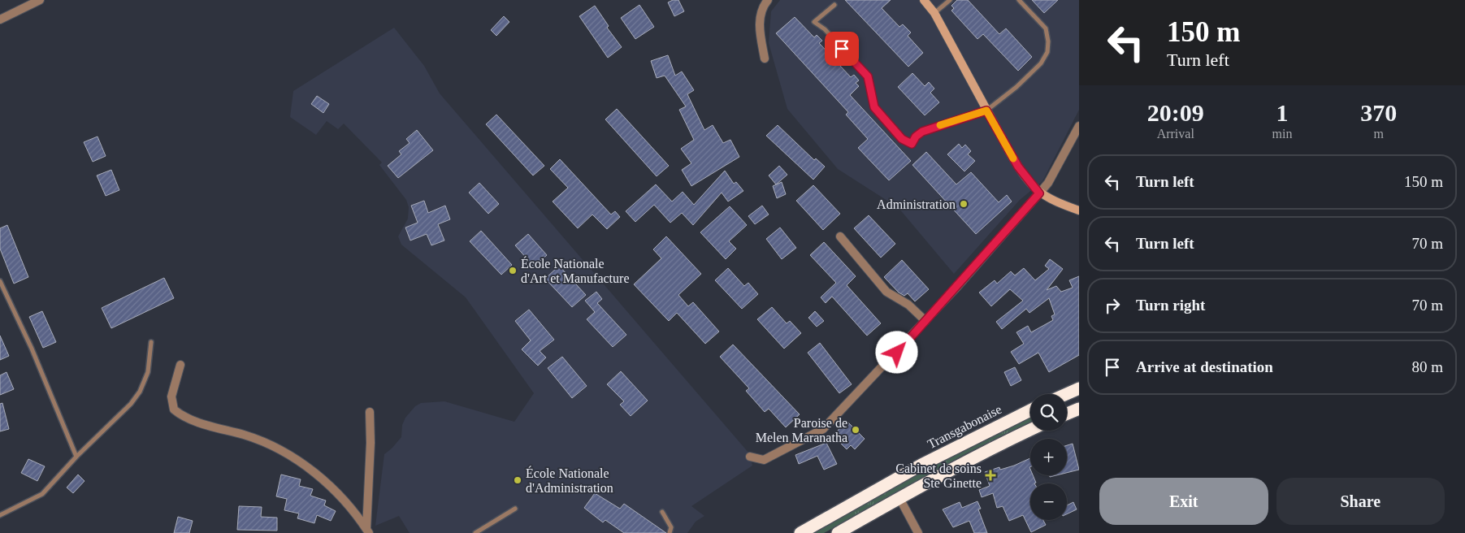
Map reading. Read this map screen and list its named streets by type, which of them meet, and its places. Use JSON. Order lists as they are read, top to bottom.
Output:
{
  "streets": {
    "highway": ["Transgabonaise"]
  },
  "places": {
    "other": [
      "Administration",
      "École Nationale d'Art et Manufacture",
      "Paroise de Melen Maranatha",
      "École Nationale d'Administration"
    ],
    "health": ["Cabinet de soins Ste Ginette"]
  },
  "page": {
    "turn": ["150 m", "Turn left"],
    "eta": [
      "20:09",
      "Arrival",
      "1",
      "min",
      "370",
      "m"
    ],
    "list": [
      {
        "name": "Turn left",
        "value": "150 m"
      },
      {
        "name": "Turn left",
        "value": "70 m"
      },
      {
        "name": "Turn right",
        "value": "70 m"
      },
      {
        "name": "Arrive at destination",
        "value": "80 m"
      }
    ],
    "map_buttons": ["+", "−"],
    "buttons": ["Exit", "Share"]
  }
}
